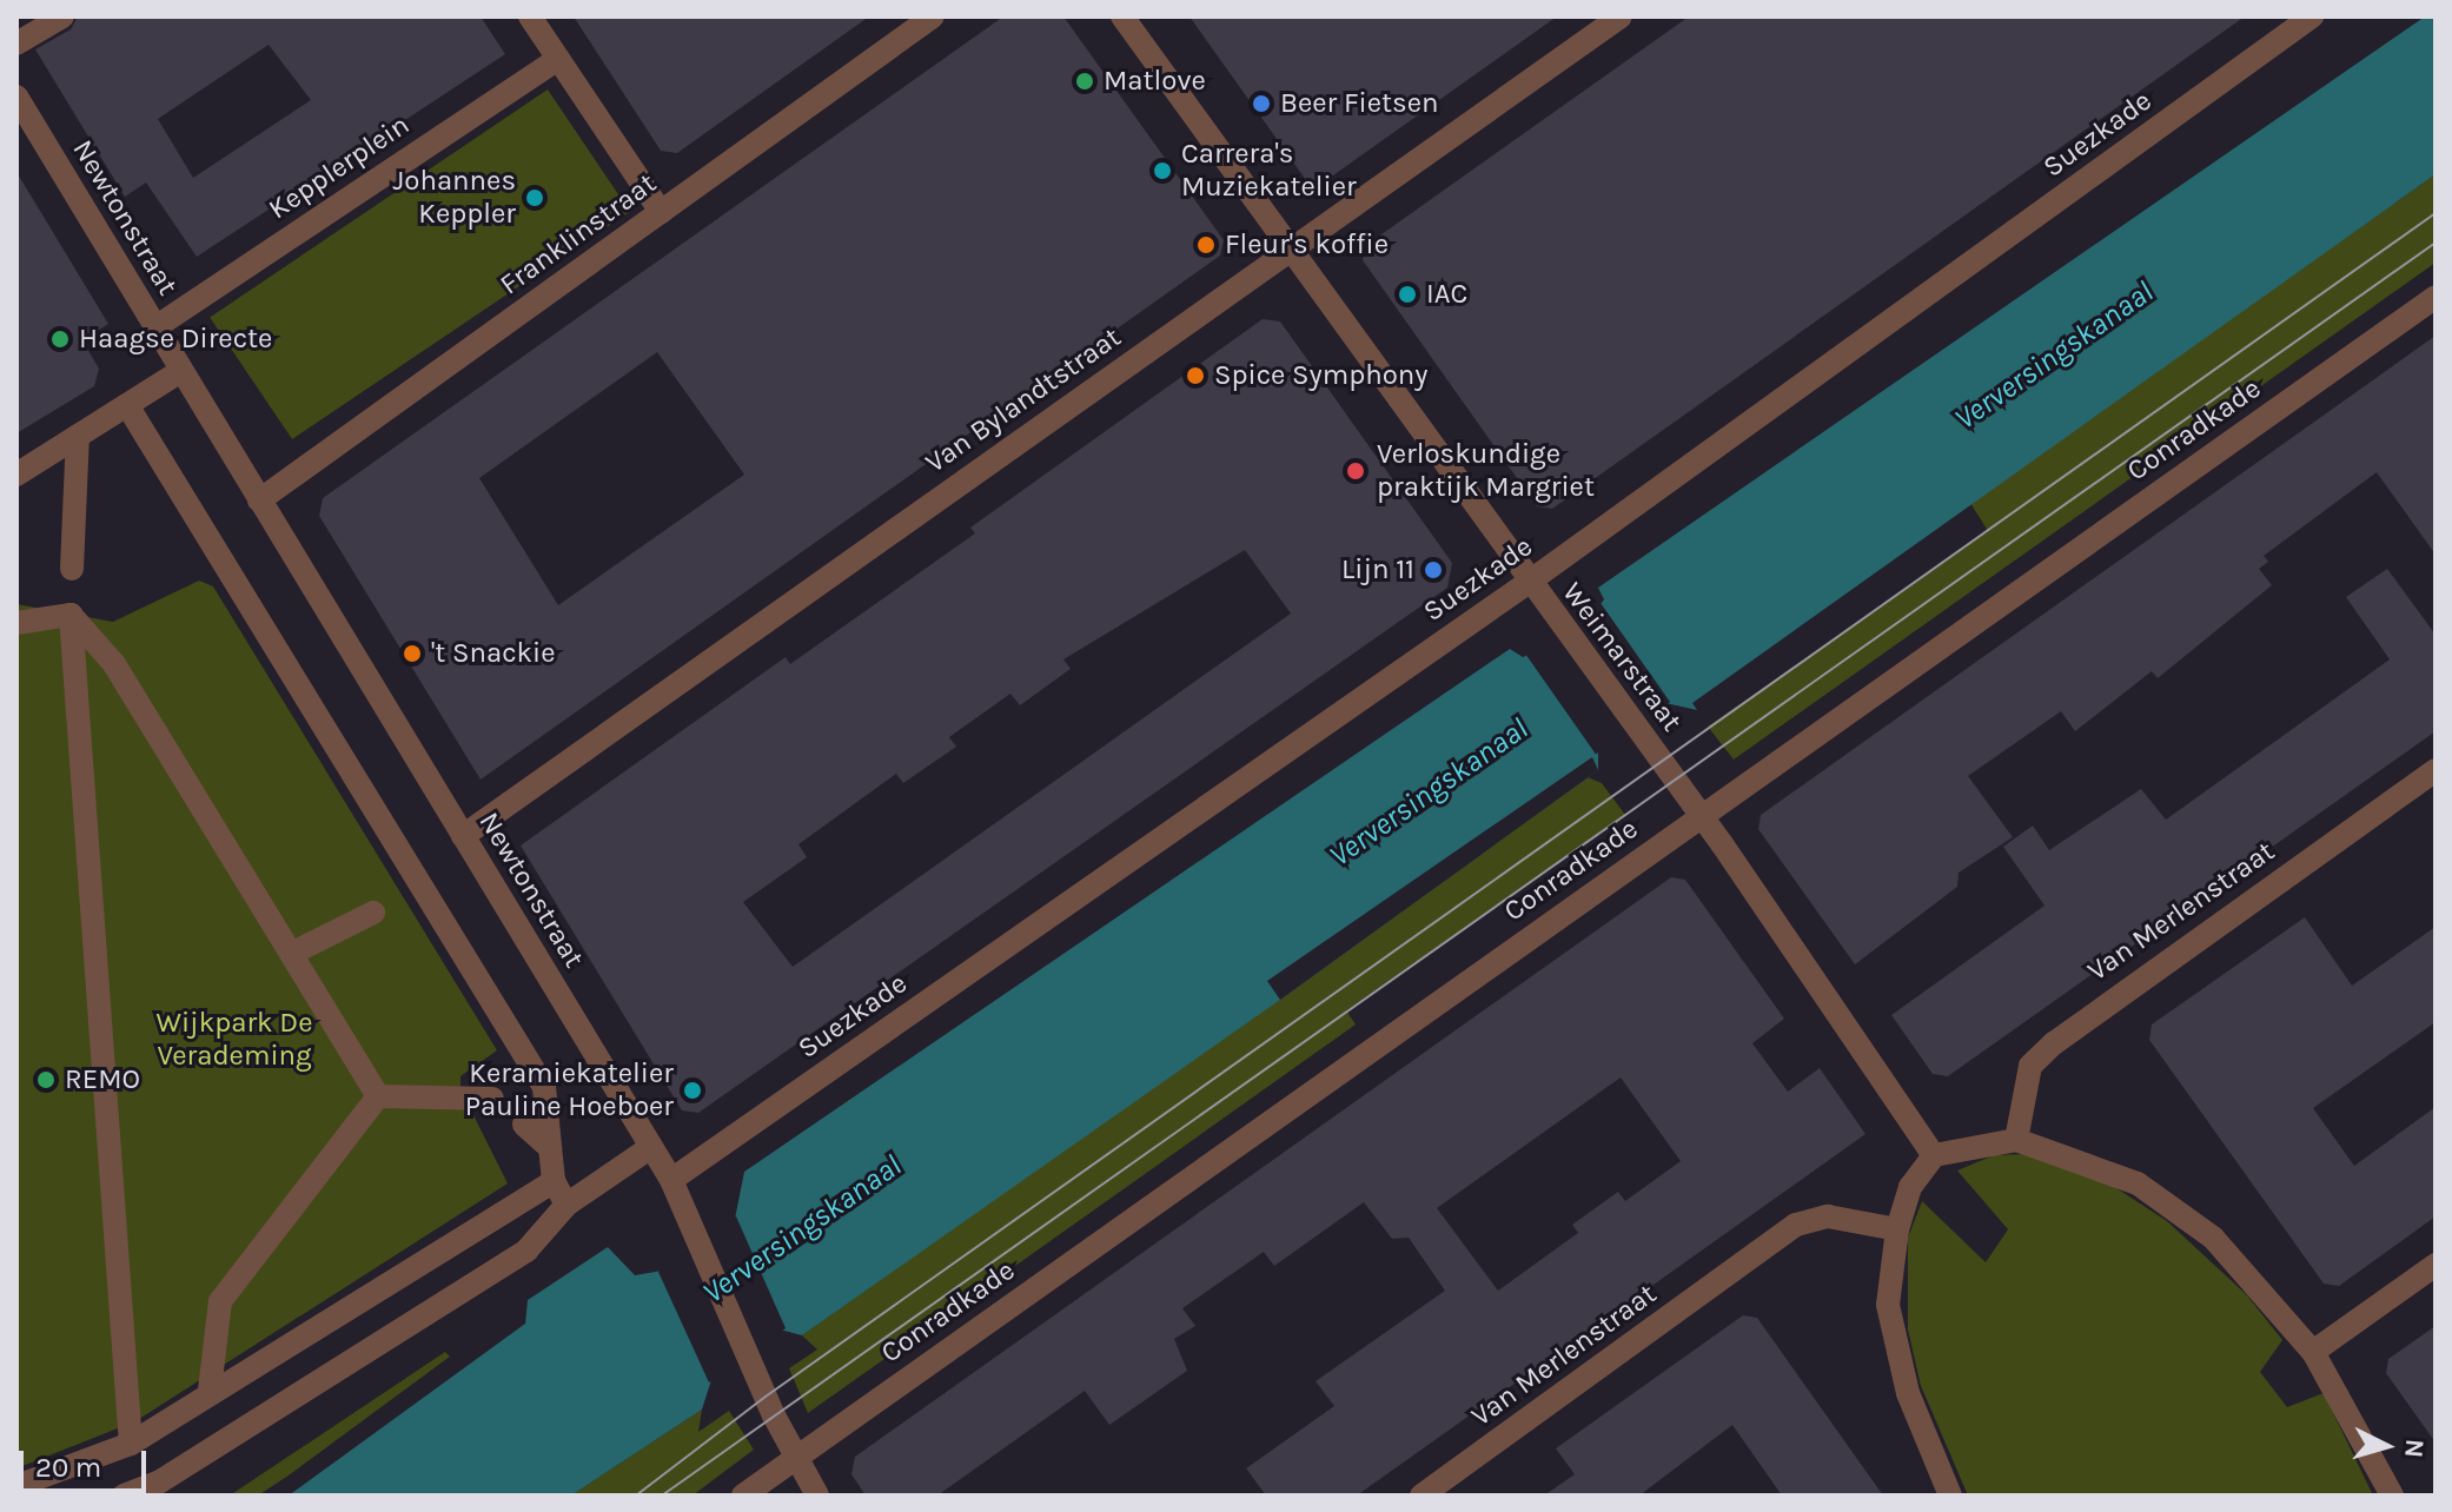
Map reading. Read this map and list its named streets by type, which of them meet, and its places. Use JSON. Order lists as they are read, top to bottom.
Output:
{
  "streets": {
    "street": [
      "Suezkade",
      "Kepplerplein",
      "Newtonstraat",
      "Franklinstraat",
      "Van Bylandtstraat",
      "Conradkade",
      "Weimarstraat",
      "Van Merlenstraat"
    ]
  },
  "crossings": [
    ["Suezkade", "Newtonstraat"],
    ["Suezkade", "Weimarstraat"],
    ["Kepplerplein", "Newtonstraat"],
    ["Newtonstraat", "Franklinstraat"],
    ["Newtonstraat", "Van Bylandtstraat"],
    ["Newtonstraat", "Conradkade"],
    ["Van Bylandtstraat", "Weimarstraat"],
    ["Conradkade", "Weimarstraat"]
  ],
  "water": ["Verversingskanaal"],
  "parks": ["Wijkpark De Verademing"],
  "places": [
    "Matlove",
    "Beer Fietsen",
    "Carrera's Muziekatelier",
    "Johannes Keppler",
    "Fleur's koffie",
    "IAC",
    "Haagse Directe",
    "Spice Symphony",
    "Verloskundige praktijk Margriet",
    "Lijn 11",
    "'t Snackie",
    "REMO",
    "Keramiekatelier Pauline Hoeboer"
  ],
  "scale_bar": "20 m",
  "north": "right"
}
